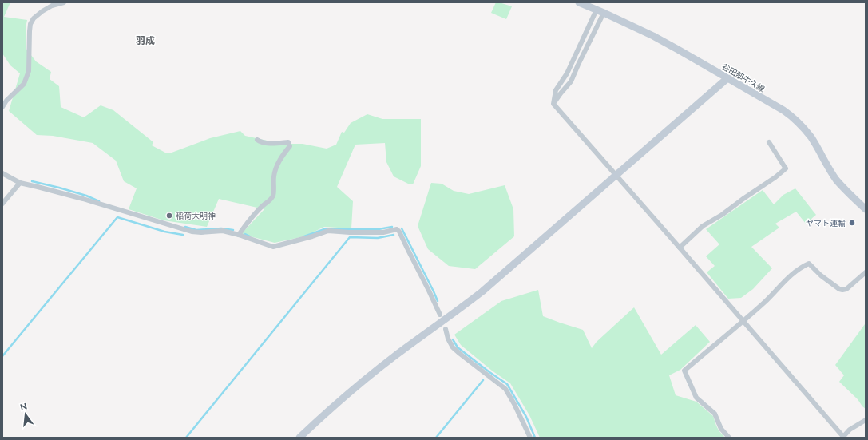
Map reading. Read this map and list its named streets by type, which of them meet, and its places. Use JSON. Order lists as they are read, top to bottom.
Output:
{
  "streets": {
    "street": ["谷田部牛久線"]
  },
  "districts": ["羽成"],
  "places": ["稲荷大明神", "ヤマト運輸"],
  "north": "top"
}
